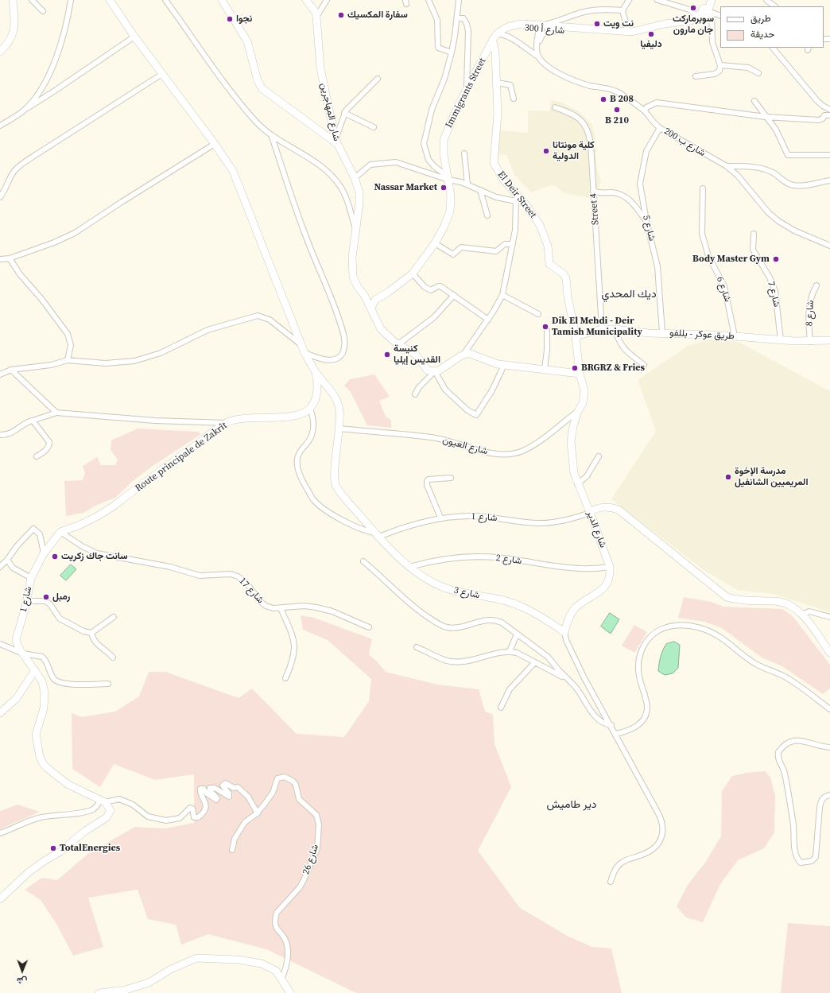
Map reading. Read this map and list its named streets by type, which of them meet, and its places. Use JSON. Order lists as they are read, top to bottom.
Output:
{
  "streets": {
    "street": [
      "شارع أ 300",
      "Immigrants Street",
      "شارع المهاجرين",
      "شارع ب 200",
      "El Deir Street",
      "Street 4",
      "شارع 5",
      "شارع 6",
      "شارع 7",
      "شارع 8",
      "طريق عوكر - بللفو",
      "شارع العيون",
      "Route principale de Zakrît",
      "شارع 1",
      "شارع الدير",
      "شارع 2",
      "شارع 17",
      "شارع 3",
      "شارع 26"
    ]
  },
  "crossings": [
    ["شارع أ 300", "Immigrants Street"],
    ["شارع أ 300", "شارع ب 200"],
    ["Immigrants Street", "شارع ب 200"],
    ["Immigrants Street", "El Deir Street"],
    ["شارع ب 200", "شارع 5"],
    ["El Deir Street", "طريق عوكر - بللفو"],
    ["El Deir Street", "شارع العيون"],
    ["El Deir Street", "شارع الدير"],
    ["Street 4", "طريق عوكر - بللفو"],
    ["شارع 5", "طريق عوكر - بللفو"],
    ["شارع 6", "طريق عوكر - بللفو"],
    ["شارع 7", "طريق عوكر - بللفو"],
    ["شارع 8", "طريق عوكر - بللفو"],
    ["شارع العيون", "شارع الدير"],
    ["شارع العيون", "شارع 3"],
    ["Route principale de Zakrît", "شارع 1"],
    ["Route principale de Zakrît", "شارع 17"],
    ["شارع 1", "شارع الدير"],
    ["شارع 1", "شارع 17"],
    ["شارع 1", "شارع 3"],
    ["شارع الدير", "شارع 2"],
    ["شارع الدير", "شارع 3"],
    ["شارع 2", "شارع 3"]
  ],
  "districts": ["ديك المحدي", "دير طاميش"],
  "places": [
    "سوبرماركت جان مارون",
    "سفارة المكسيك",
    "نجوا",
    "نت ويت",
    "دليفيا",
    "B 208",
    "B 210",
    "كلية مونتانا الدولية",
    "Nassar Market",
    "Body Master Gym",
    "Dik El Mehdi - Deir Tamish Municipality",
    "كنيسة القديس إيليا",
    "BRGRZ & Fries",
    "مدرسة الإخوة المريميين الشانفيل",
    "سانت جاك زكريت",
    "رمبل",
    "TotalEnergies"
  ],
  "legend": ["طريق", "حديقة"],
  "north": "bottom"
}
